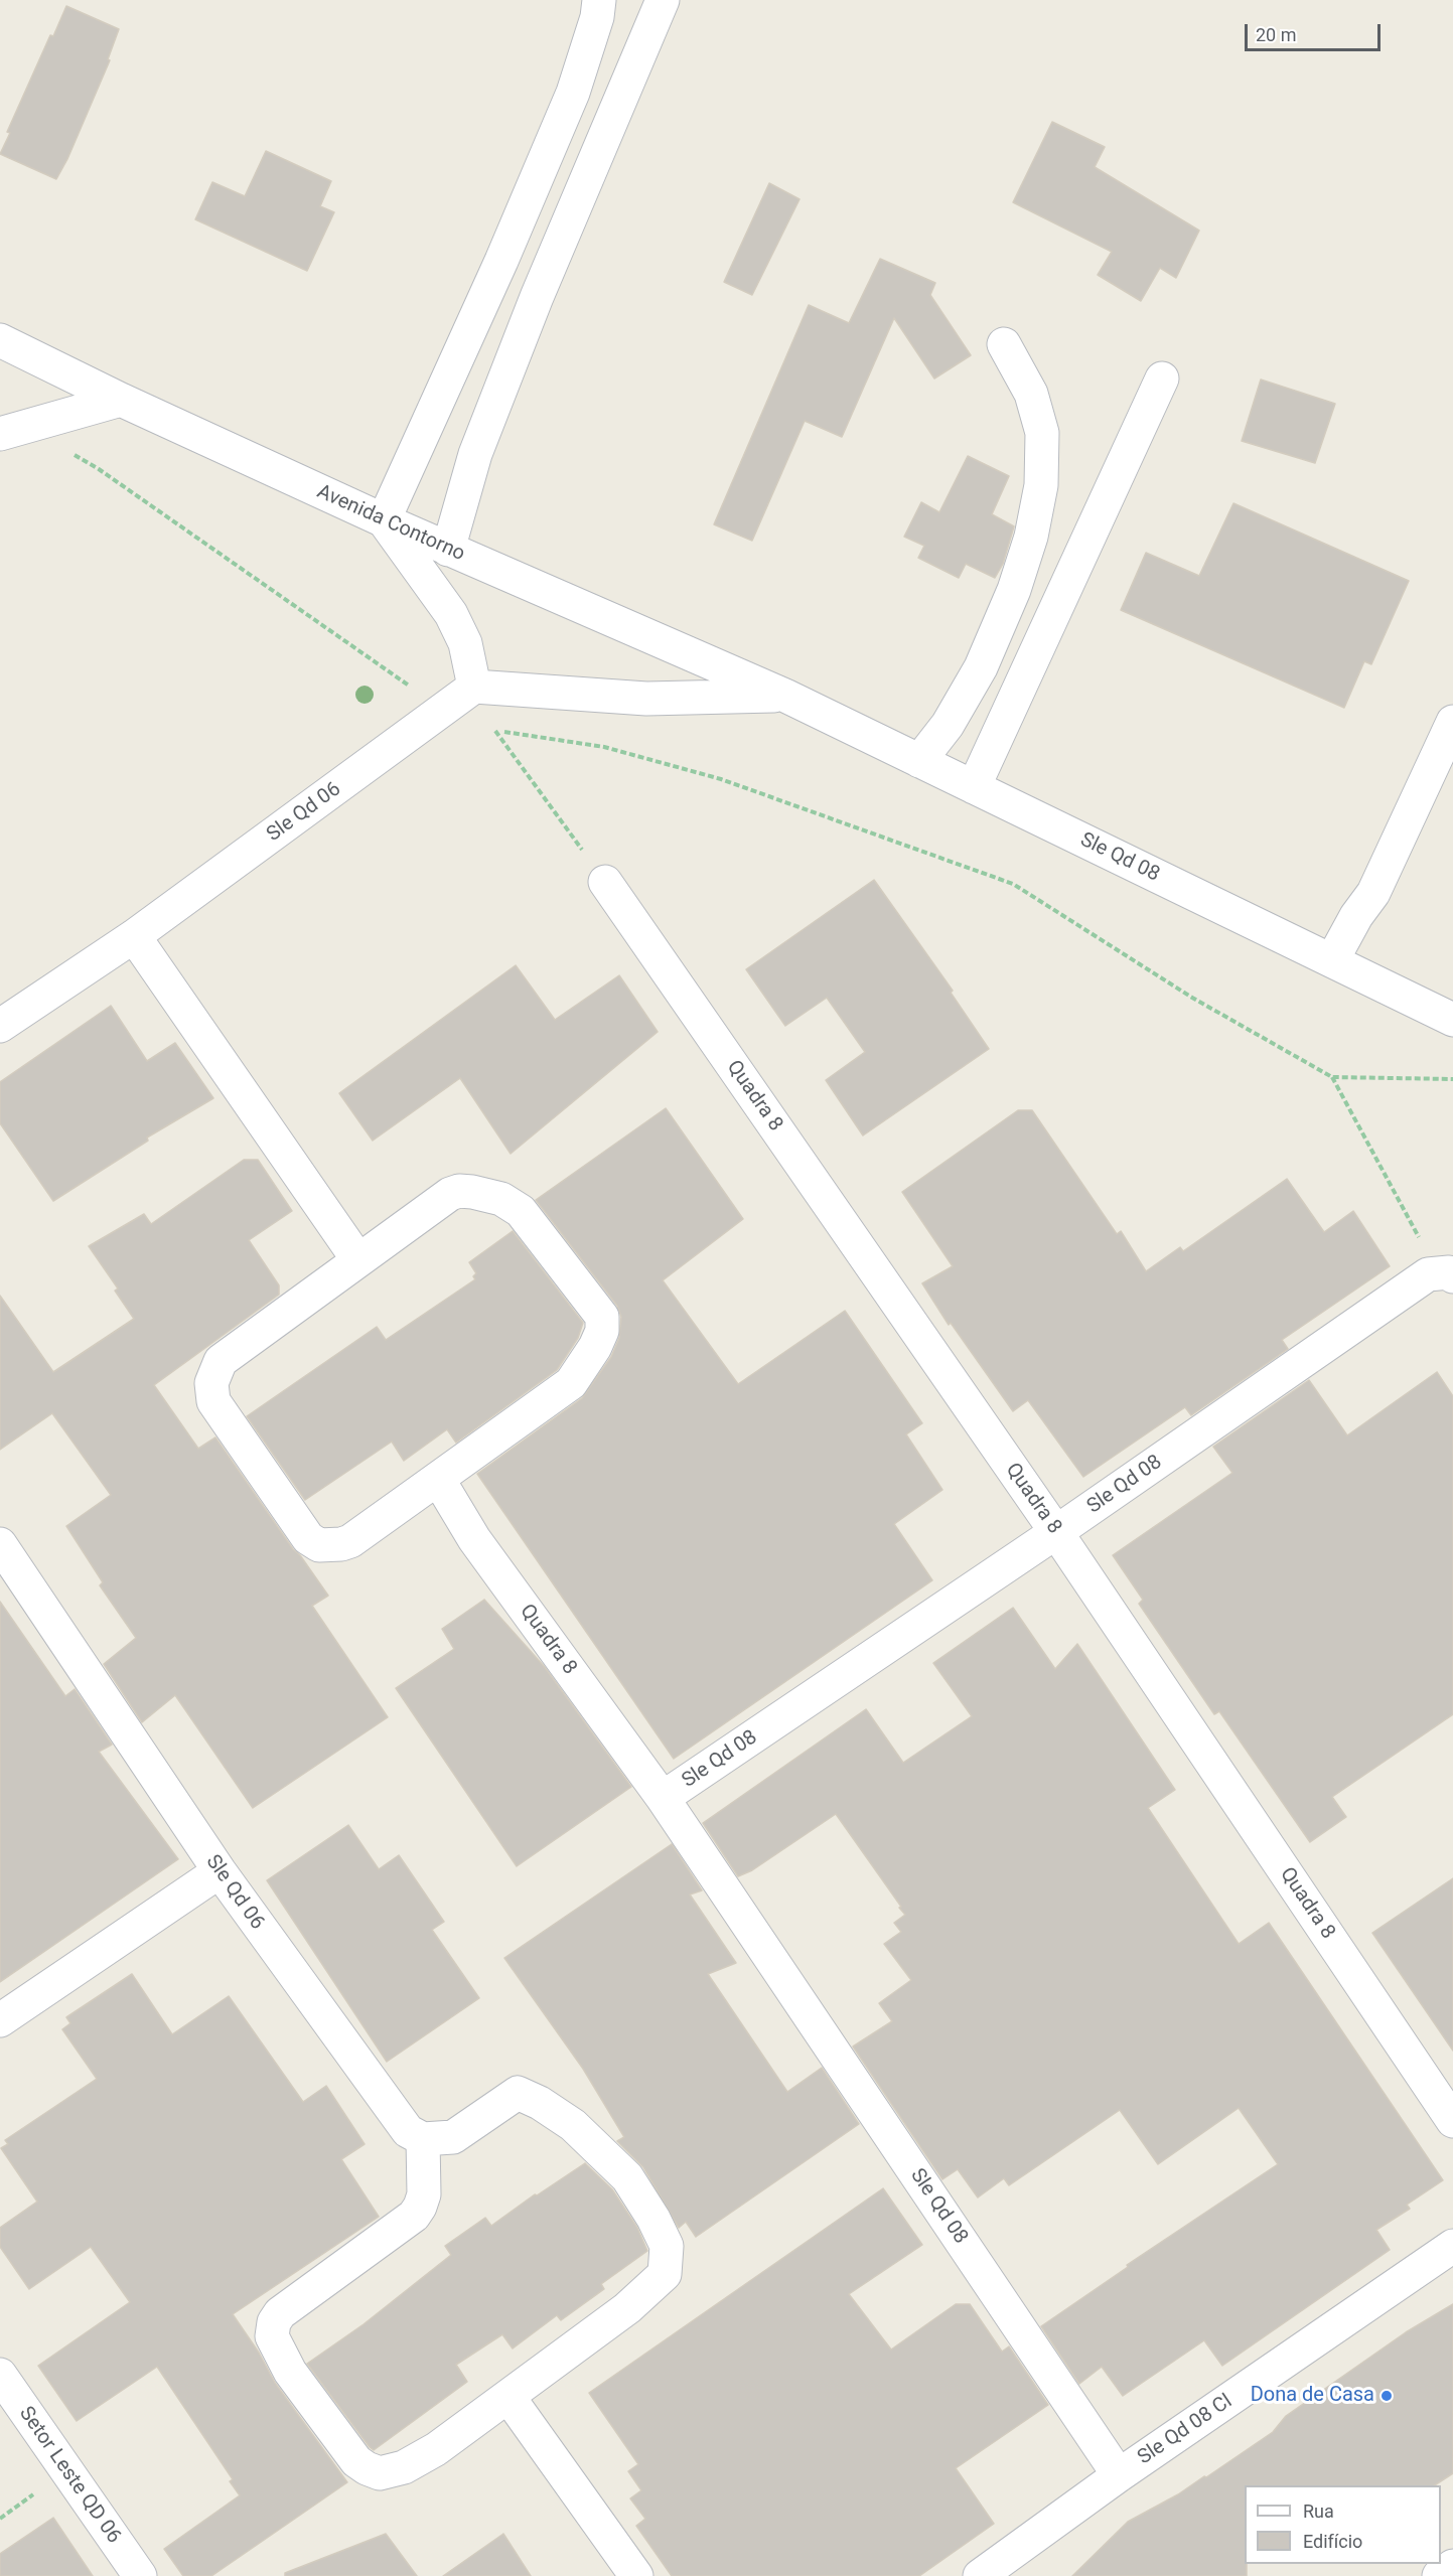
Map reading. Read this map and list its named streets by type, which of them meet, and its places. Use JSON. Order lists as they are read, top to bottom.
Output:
{
  "streets": {
    "street": [
      "Avenida Contorno",
      "Sle Qd 06",
      "Sle Qd 08",
      "Quadra 8",
      "Sle Qd 08 Cl",
      "Setor Leste QD 06"
    ]
  },
  "crossings": [
    ["Avenida Contorno", "Sle Qd 08"],
    ["Sle Qd 08", "Quadra 8"],
    ["Sle Qd 08", "Sle Qd 08 Cl"]
  ],
  "places": ["Dona de Casa"],
  "legend": ["Rua", "Edifício"],
  "scale_bar": "20 m"
}
